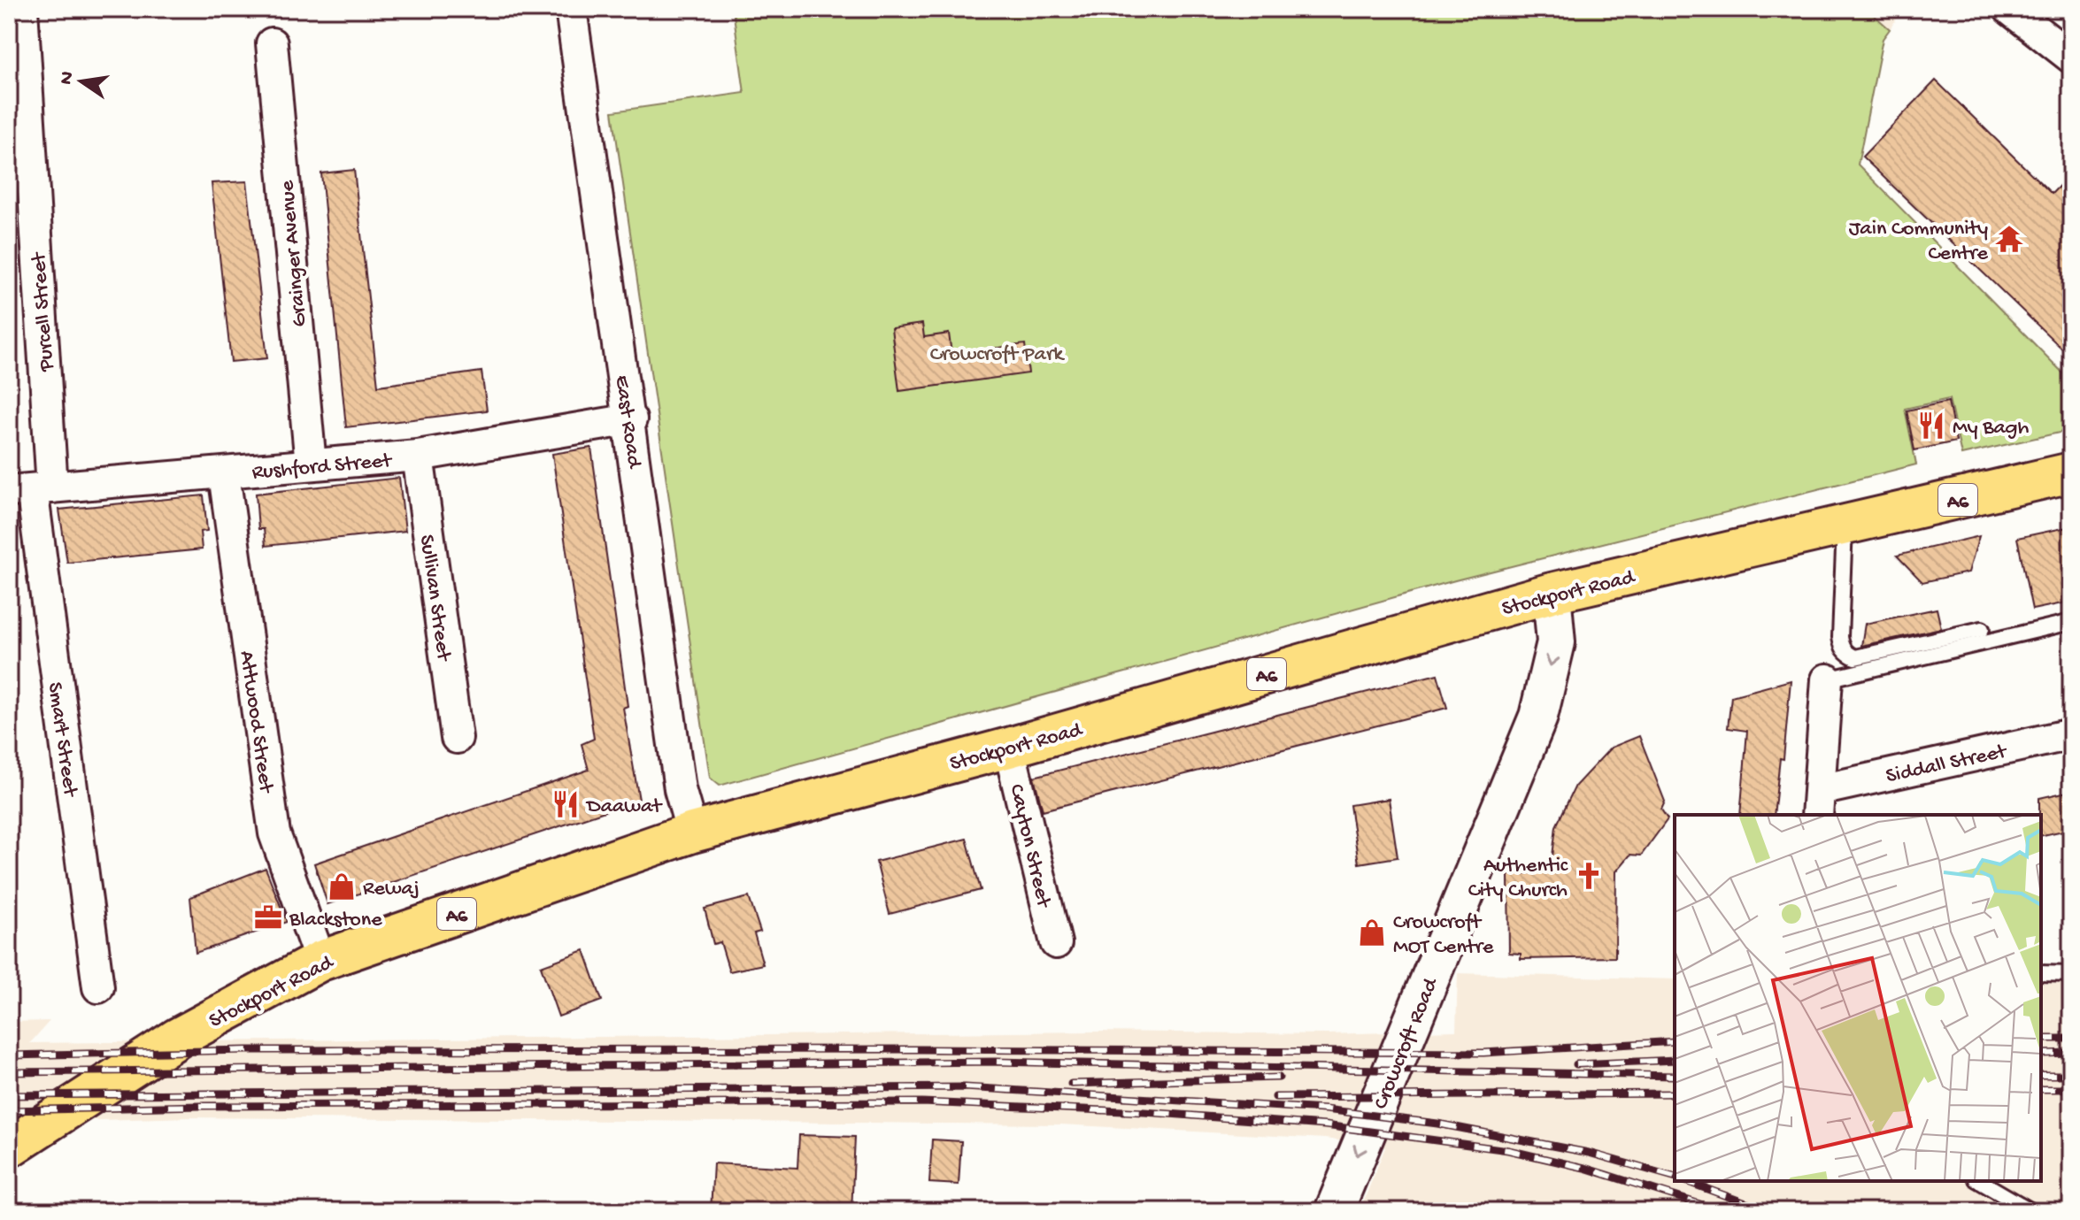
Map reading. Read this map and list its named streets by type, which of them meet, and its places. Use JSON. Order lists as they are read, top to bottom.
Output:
{
  "streets": {
    "highway": ["A6", "Stockport Road"],
    "street": [
      "Grainger Avenue",
      "Purcell Street",
      "East Road",
      "Rushford Street",
      "Sullivan Street",
      "Attwood Street",
      "Smart Street",
      "Siddall Street",
      "Cayton Street",
      "Crowcroft Road"
    ]
  },
  "crossings": [
    ["Grainger Avenue", "Rushford Street"],
    ["Purcell Street", "Rushford Street"],
    ["Purcell Street", "Smart Street"],
    ["East Road", "Rushford Street"],
    ["East Road", "Stockport Road"],
    ["Rushford Street", "Sullivan Street"],
    ["Rushford Street", "Attwood Street"],
    ["Rushford Street", "Smart Street"],
    ["Stockport Road", "Attwood Street"],
    ["Stockport Road", "Cayton Street"],
    ["Stockport Road", "Crowcroft Road"]
  ],
  "one_way": ["Crowcroft Road"],
  "parks": ["Crowcroft Park"],
  "places": {
    "temple": ["Jain Community Centre"],
    "restaurant": ["My Bagh", "Daawat"],
    "church": ["Authentic City Church"],
    "shop": ["Rewaj", "Crowcroft MOT Centre"],
    "office": ["Blackstone"]
  },
  "north": "left"
}
